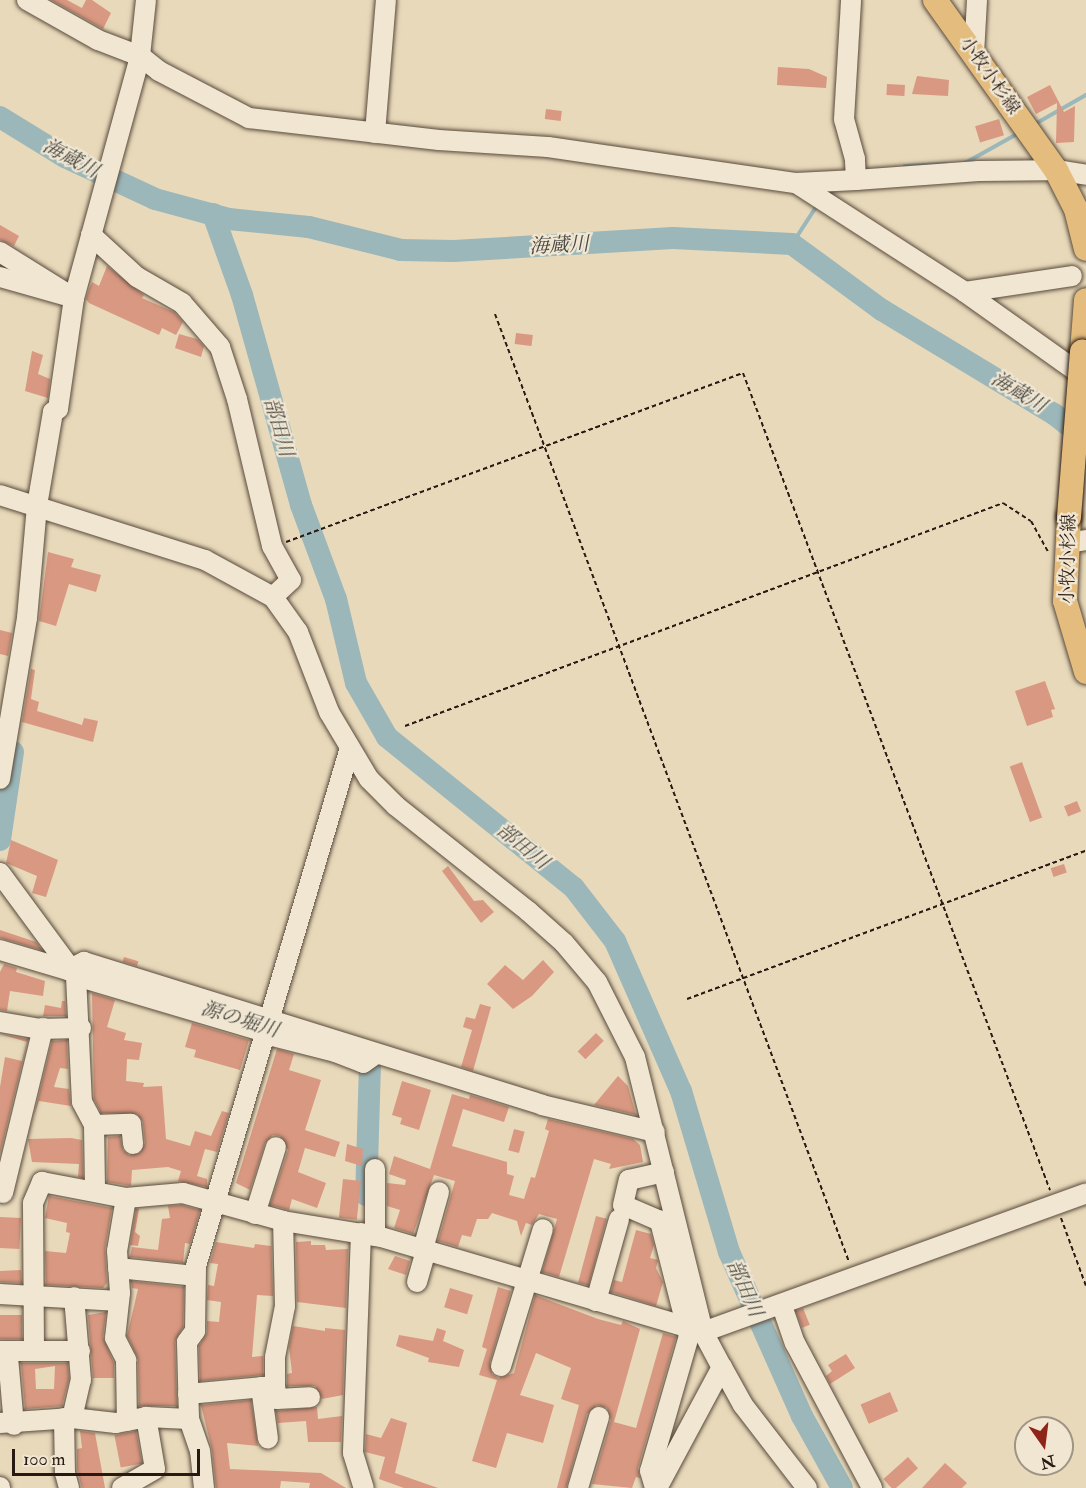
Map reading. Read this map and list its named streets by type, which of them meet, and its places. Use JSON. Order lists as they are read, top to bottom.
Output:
{
  "streets": {
    "main road": ["小牧小杉線"]
  },
  "water": ["海蔵川", "部田川", "源の堀川"],
  "scale_bar": "100 m",
  "north": "bottom"
}
